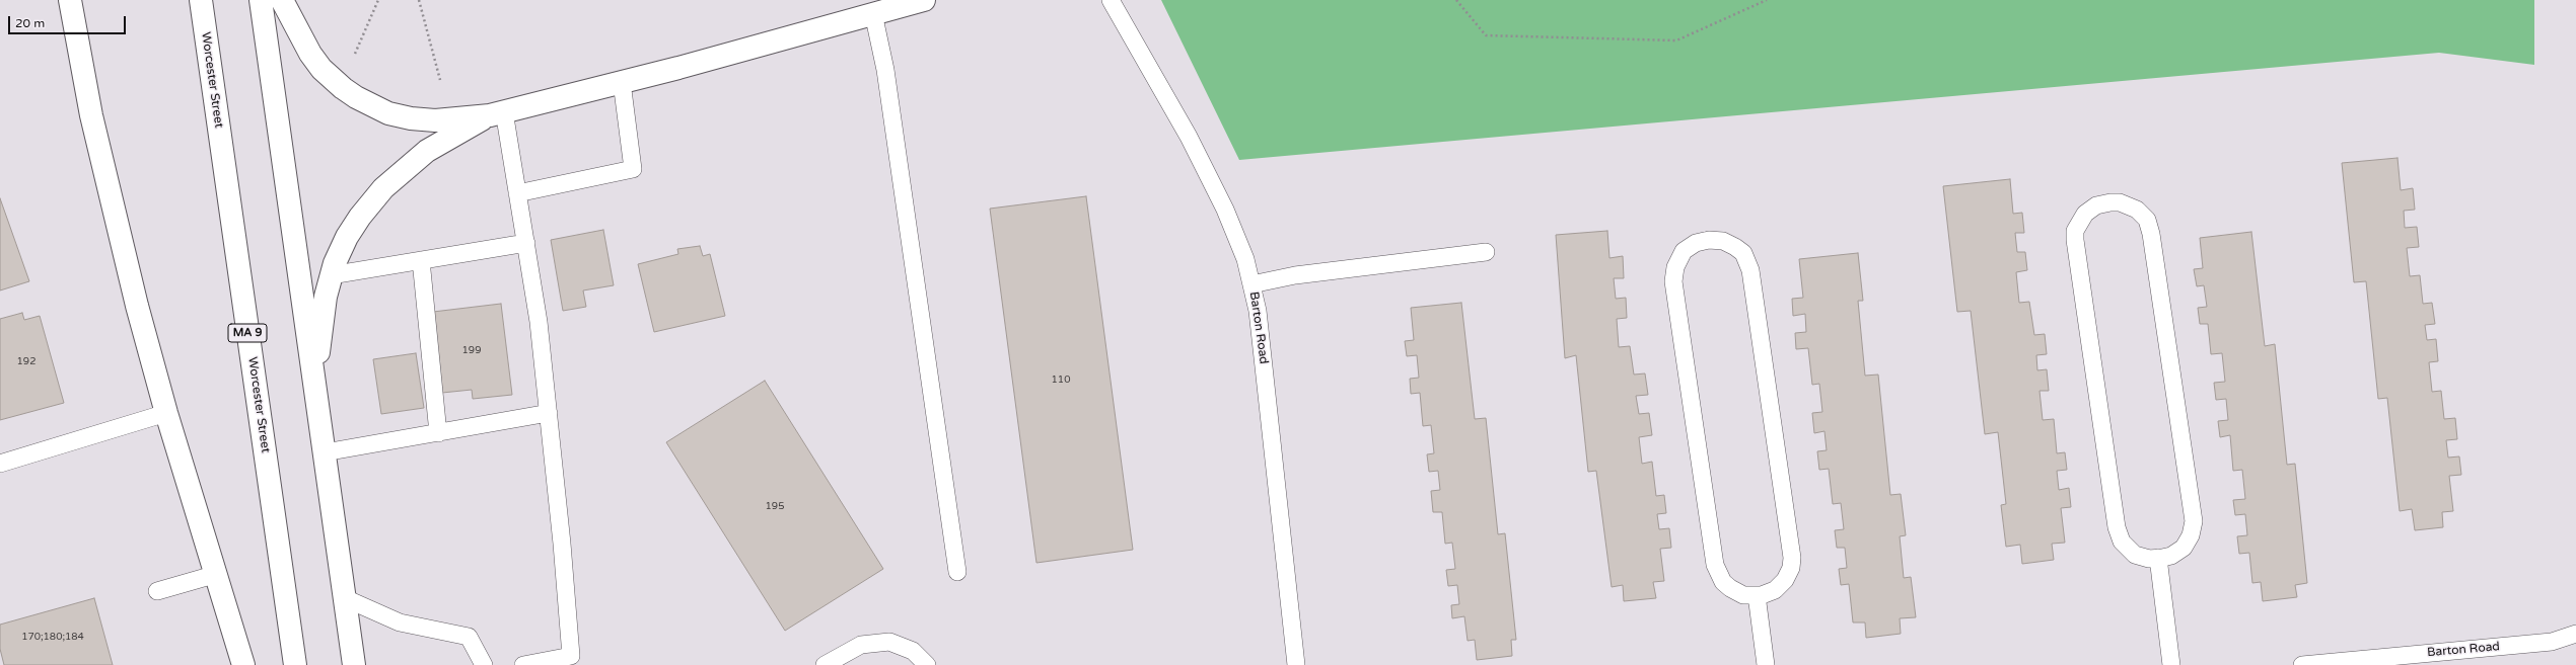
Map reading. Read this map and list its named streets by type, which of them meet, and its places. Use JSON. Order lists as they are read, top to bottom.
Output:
{
  "streets": {
    "highway": ["Worcester Street", "MA 9"],
    "lane": ["Barton Road"]
  },
  "house_numbers": [
    "199",
    "192",
    "110",
    "195",
    "170;180;184"
  ],
  "scale_bar": "20 m"
}
